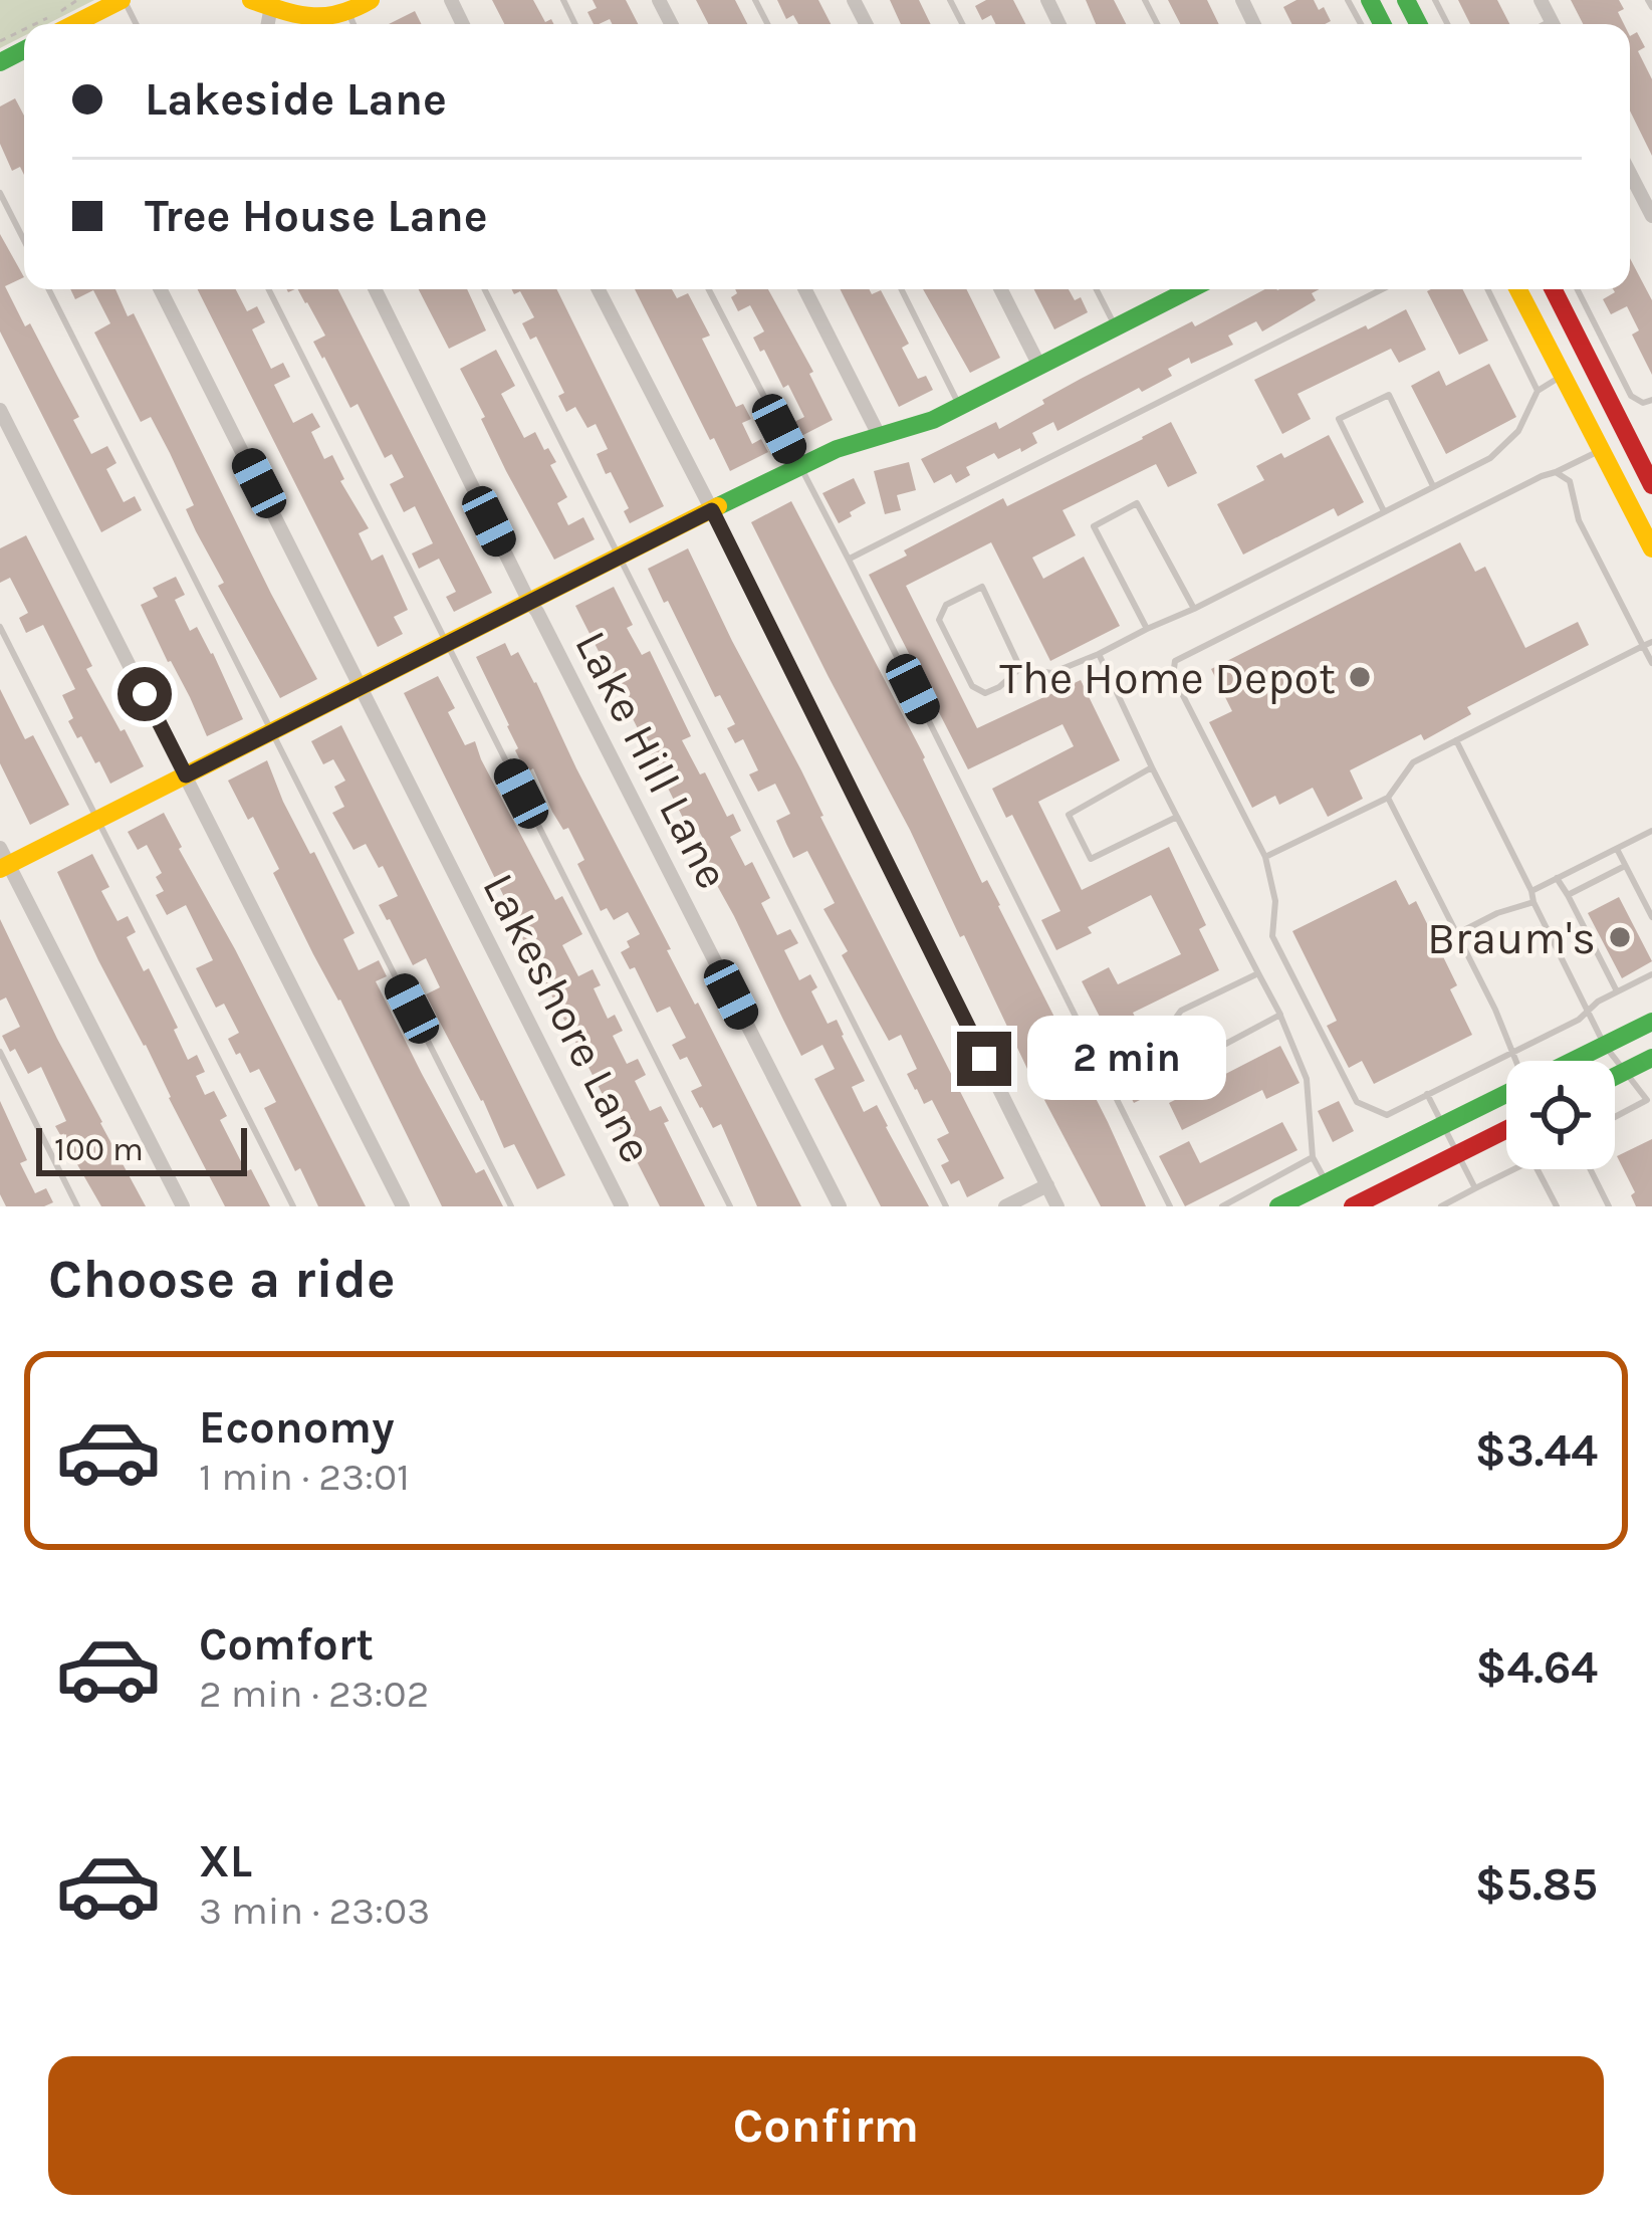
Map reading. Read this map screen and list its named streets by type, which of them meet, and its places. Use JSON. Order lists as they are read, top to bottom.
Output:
{
  "streets": {
    "street": ["Lake Hill Lane", "Lakeshore Lane"]
  },
  "places": ["The Home Depot", "Braum's"],
  "scale_bar": "100 m",
  "page": {
    "banner": ["Lakeside Lane", "Tree House Lane"],
    "bubble": "2 min",
    "scale": "100 m",
    "heading": "Choose a ride",
    "list": [
      {
        "name": "Economy",
        "note": "1 min · 23:01",
        "value": "$3.44"
      },
      {
        "name": "Comfort",
        "note": "2 min · 23:02",
        "value": "$4.64"
      },
      {
        "name": "XL",
        "note": "3 min · 23:03",
        "value": "$5.85"
      }
    ],
    "buttons": "Confirm"
  }
}
